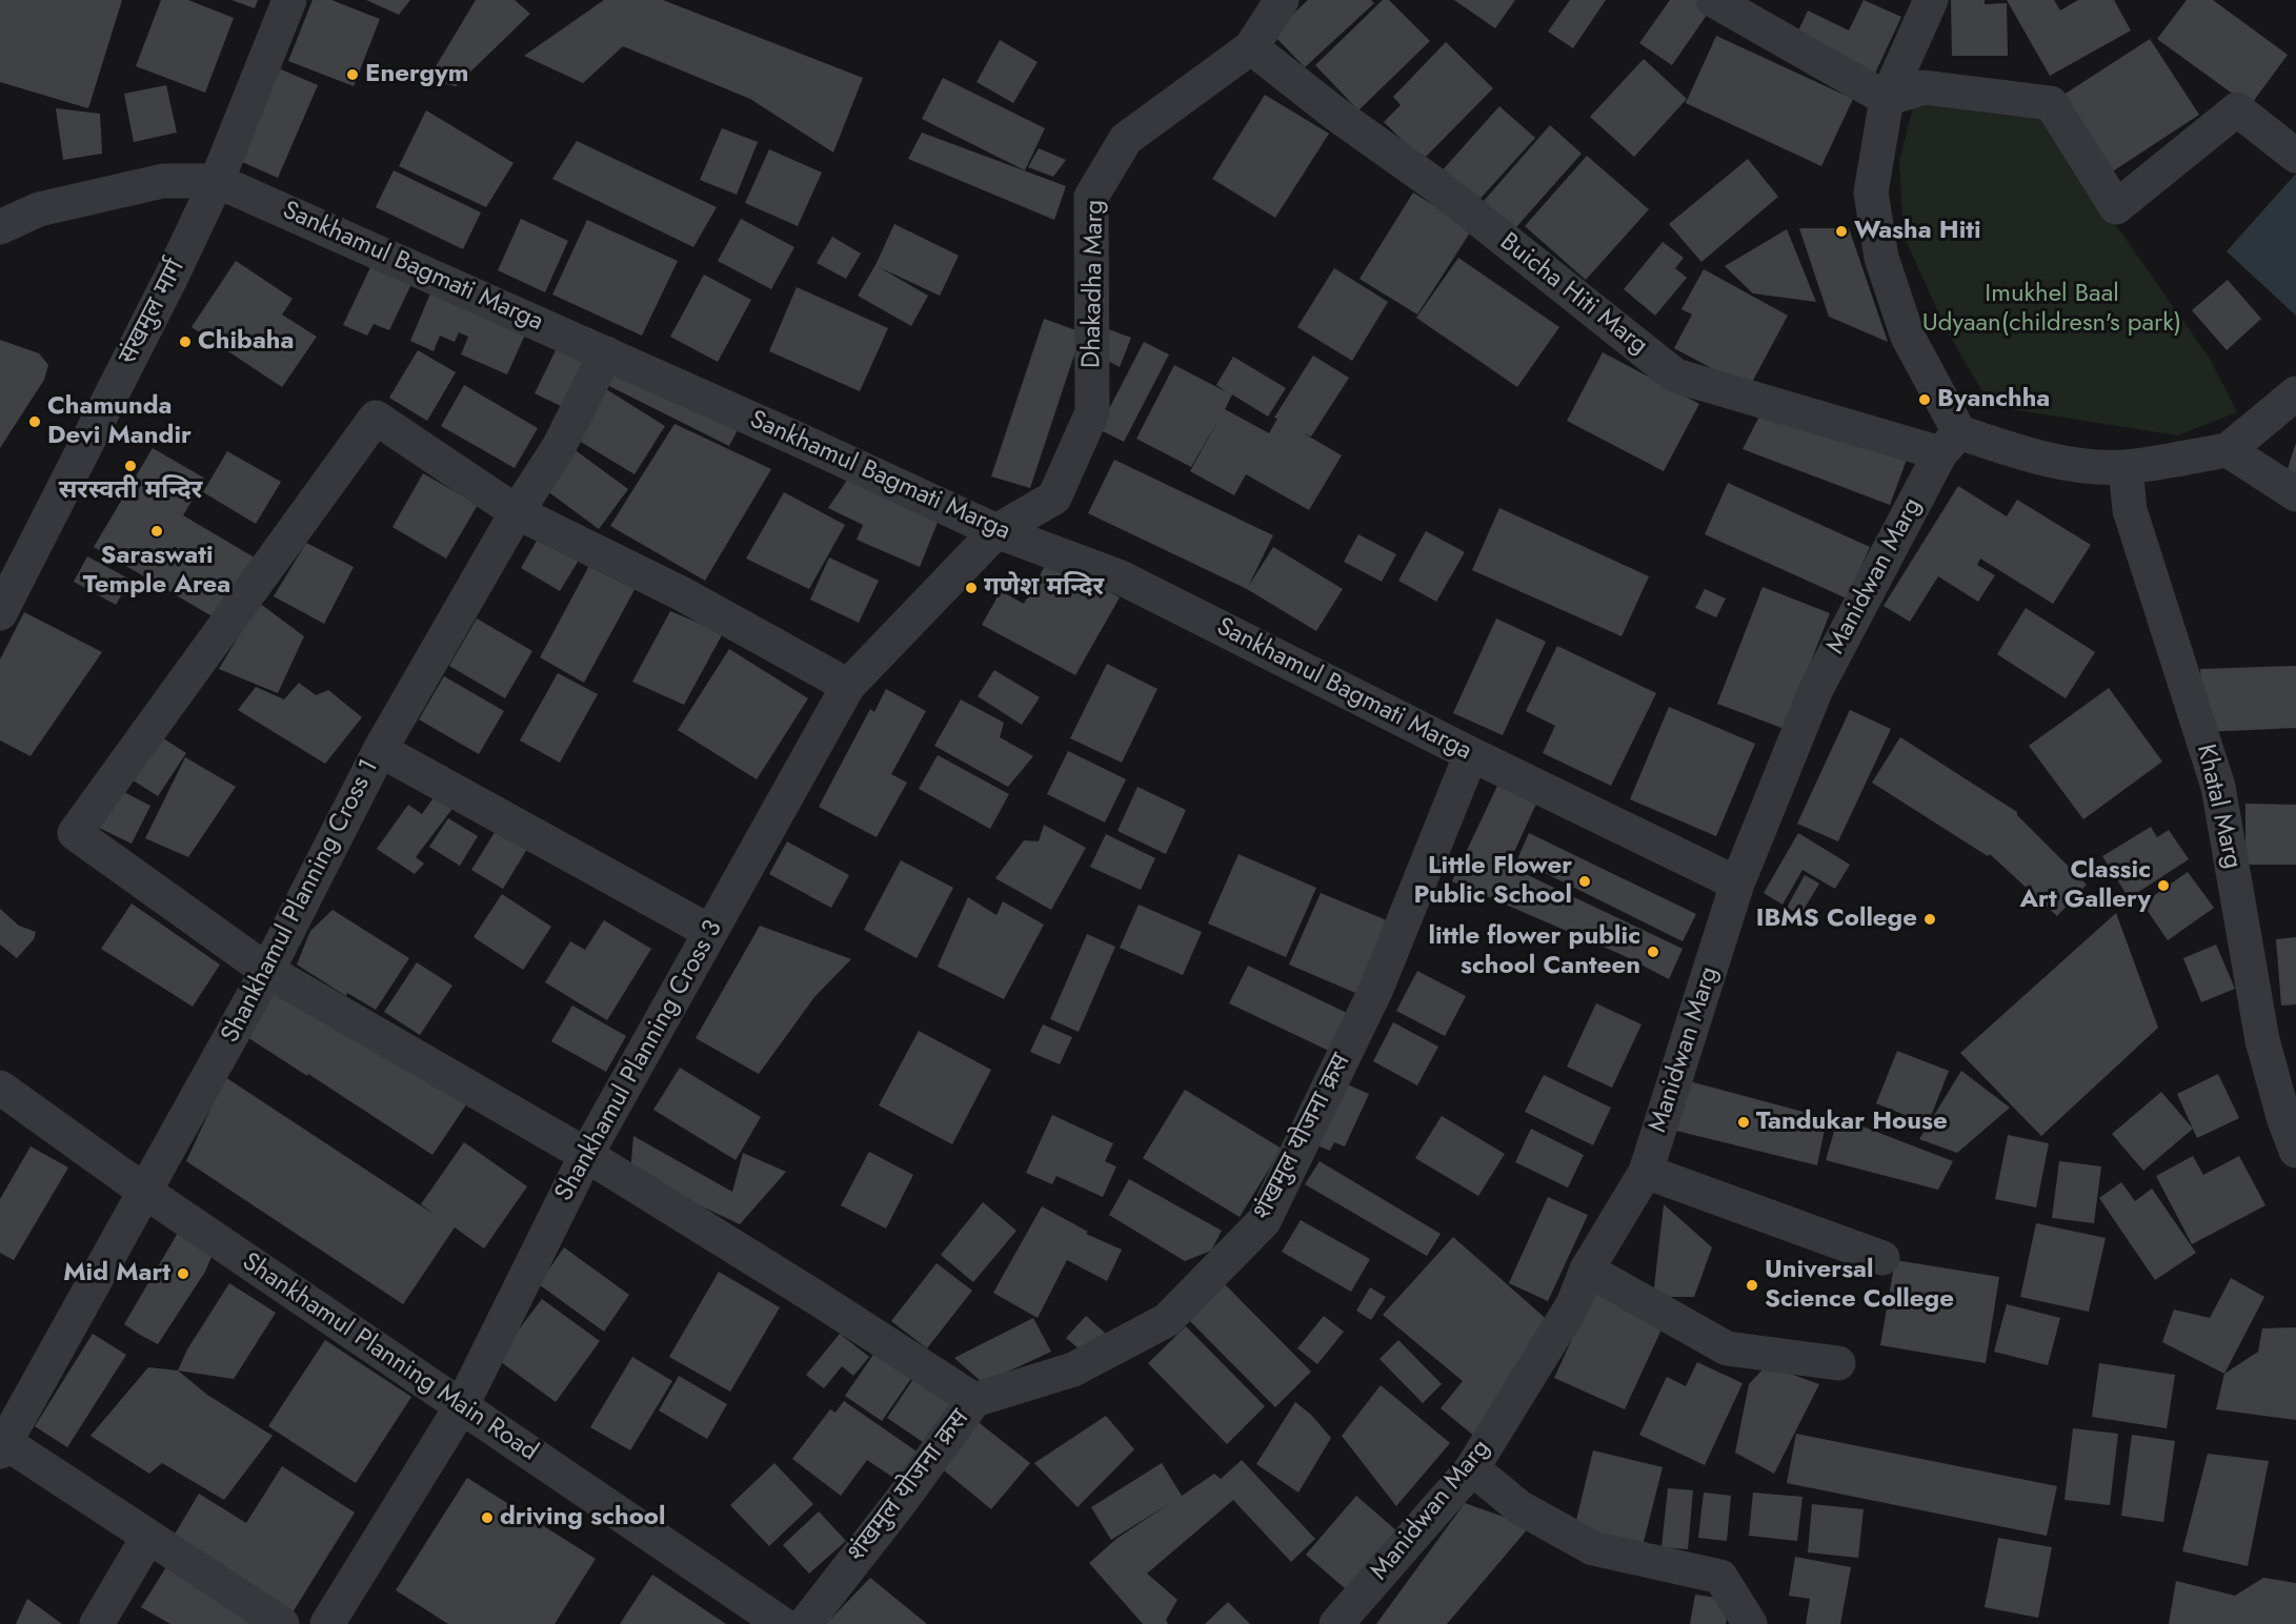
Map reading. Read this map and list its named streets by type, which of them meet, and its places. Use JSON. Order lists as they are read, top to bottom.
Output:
{
  "streets": {
    "street": [
      "Sankhamul Bagmati Marga",
      "Dhakadha Marg",
      "Buicha Hiti Marg",
      "संखमुल मार्ग",
      "Manidwan Marg",
      "Khatal Marg",
      "Shankhamul Planning Cross 1",
      "Shankhamul Planning Cross 3",
      "शंखमुल योजना क्रस",
      "Shankhamul Planning Main Road"
    ]
  },
  "crossings": [
    ["Sankhamul Bagmati Marga", "Dhakadha Marg"],
    ["Sankhamul Bagmati Marga", "संखमुल मार्ग"],
    ["Sankhamul Bagmati Marga", "Manidwan Marg"],
    ["Sankhamul Bagmati Marga", "Shankhamul Planning Cross 1"],
    ["Sankhamul Bagmati Marga", "Shankhamul Planning Cross 3"],
    ["Sankhamul Bagmati Marga", "शंखमुल योजना क्रस"],
    ["Dhakadha Marg", "Buicha Hiti Marg"],
    ["Dhakadha Marg", "Shankhamul Planning Cross 3"],
    ["Buicha Hiti Marg", "Manidwan Marg"],
    ["Buicha Hiti Marg", "Khatal Marg"],
    ["Shankhamul Planning Cross 1", "Shankhamul Planning Main Road"],
    ["Shankhamul Planning Cross 3", "Shankhamul Planning Main Road"]
  ],
  "parks": ["Imukhel Baal Udyaan(childresn's park)"],
  "places": [
    "Energym",
    "Washa Hiti",
    "Chibaha",
    "Byanchha",
    "Chamunda Devi Mandir",
    "सरस्वती मन्दिर",
    "Saraswati Temple Area",
    "गणेश मन्दिर",
    "Little Flower Public School",
    "Classic Art Gallery",
    "IBMS College",
    "little flower public school Canteen",
    "Tandukar House",
    "Mid Mart",
    "Universal Science College",
    "driving school"
  ]
}
